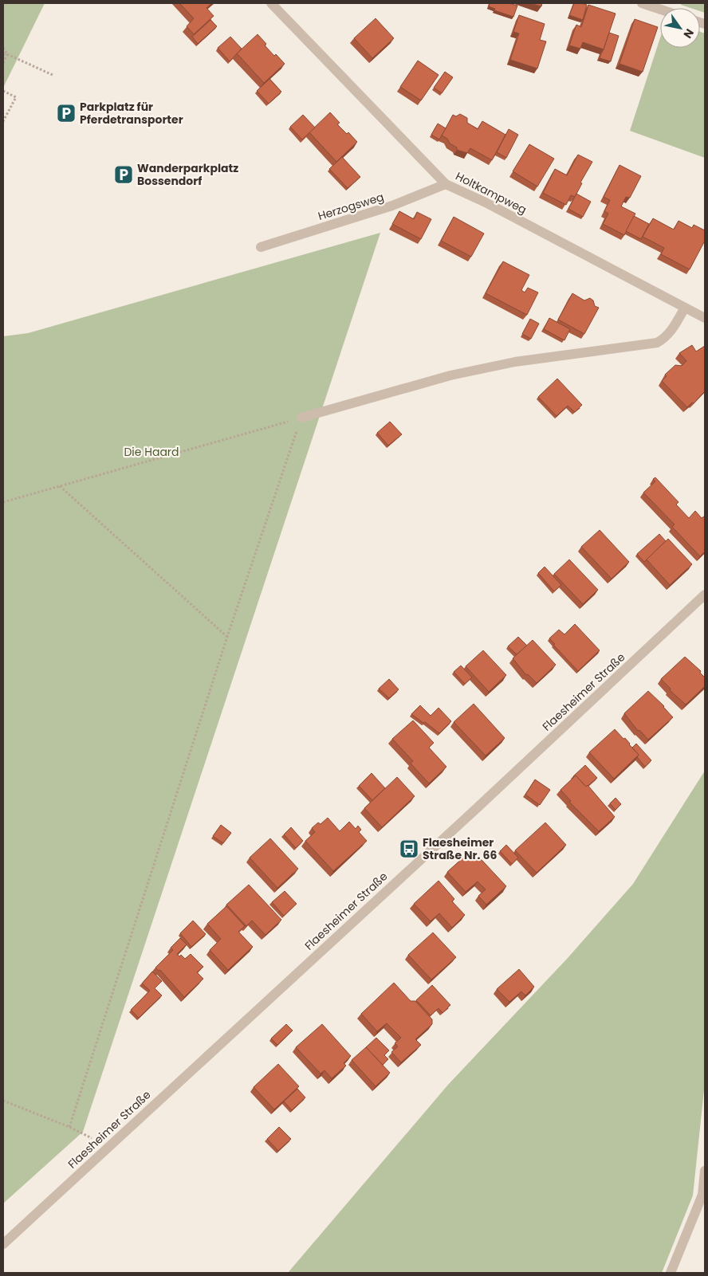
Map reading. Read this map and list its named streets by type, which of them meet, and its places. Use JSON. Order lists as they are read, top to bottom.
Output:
{
  "streets": {
    "street": ["Holtkampweg", "Herzogsweg", "Flaesheimer Straße"]
  },
  "crossings": [
    ["Holtkampweg", "Herzogsweg"]
  ],
  "parks": ["Die Haard"],
  "places": {
    "parking": ["Parkplatz für Pferdetransporter", "Wanderparkplatz Bossendorf"],
    "bus stop": ["Flaesheimer Straße Nr. 66"]
  },
  "north": "bottom right"
}
